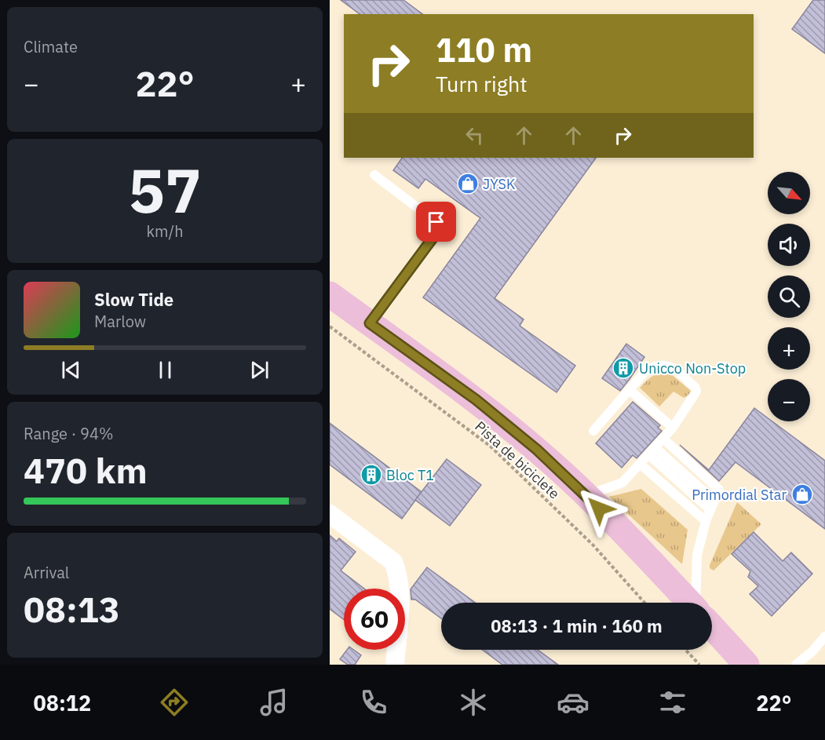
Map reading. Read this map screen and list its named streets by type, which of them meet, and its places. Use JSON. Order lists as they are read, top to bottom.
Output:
{
  "streets": {
    "path": ["Pista de biciclete"]
  },
  "places": {
    "shop": ["JYSK", "Primordial Star"],
    "building": ["Unicco Non-Stop", "Bloc T1"]
  },
  "north": "bottom right",
  "page": {
    "tile": [
      "Climate",
      ["57", "km/h"],
      ["Range · 94%", "470 km"],
      ["Arrival", "08:13"]
    ],
    "turn": ["110 m", "Turn right"],
    "heat": ["−", "22°", "+"],
    "map_buttons": ["+", "−"],
    "song": ["Slow Tide", "Marlow"],
    "limit": "60",
    "trip": "08:13 · 1 min · 160 m",
    "tabs": ["08:12", "22°"]
  }
}
